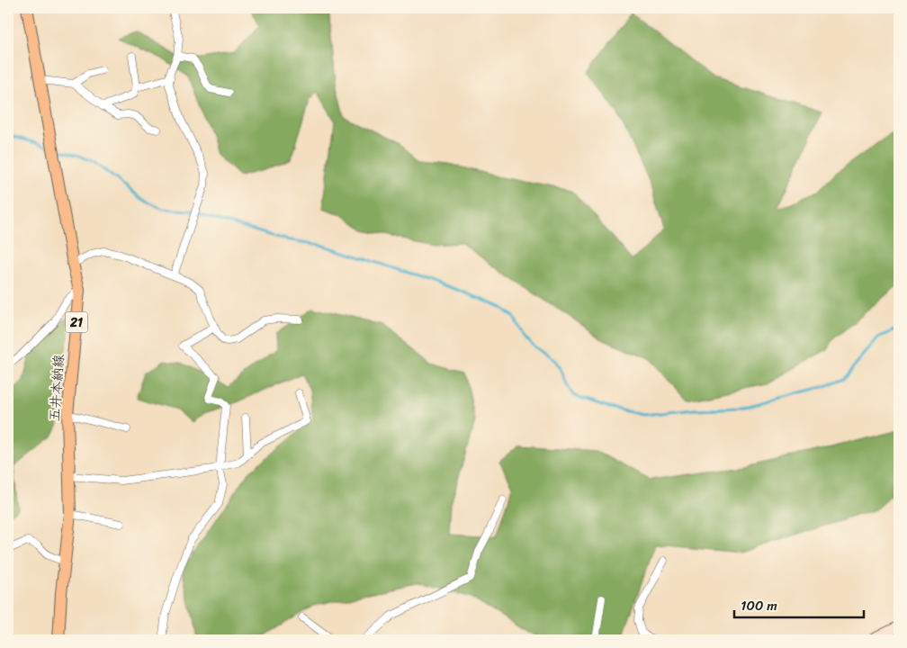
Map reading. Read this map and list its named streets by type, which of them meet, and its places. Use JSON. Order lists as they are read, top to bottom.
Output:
{
  "streets": {
    "main road": ["21", "五井本納線"]
  },
  "scale_bar": "100 m"
}
